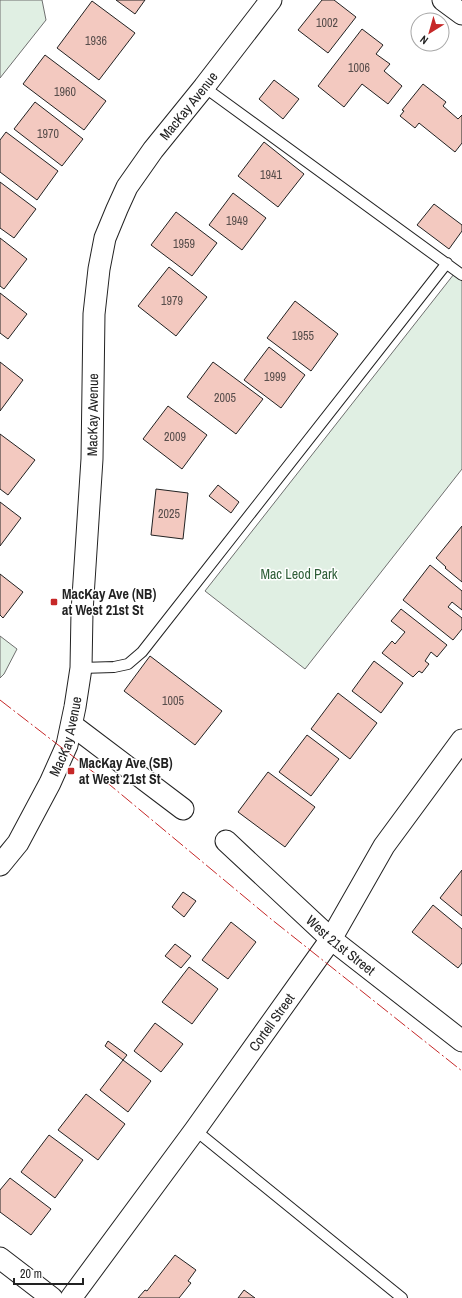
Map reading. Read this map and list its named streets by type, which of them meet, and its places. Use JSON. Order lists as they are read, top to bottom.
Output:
{
  "streets": {
    "street": ["MacKay Avenue", "West 21st Street", "Cortell Street"]
  },
  "crossings": [
    ["West 21st Street", "Cortell Street"]
  ],
  "parks": ["Mac Leod Park"],
  "places": {
    "transit": ["MacKay Ave (NB) at West 21st St", "MacKay Ave (SB) at West 21st St"]
  },
  "house_numbers": [
    "1002",
    "1936",
    "1006",
    "1960",
    "1970",
    "1941",
    "1949",
    "1959",
    "1979",
    "1955",
    "1999",
    "2005",
    "2009",
    "2025",
    "1005"
  ],
  "scale_bar": "20 m",
  "north": "bottom left"
}
